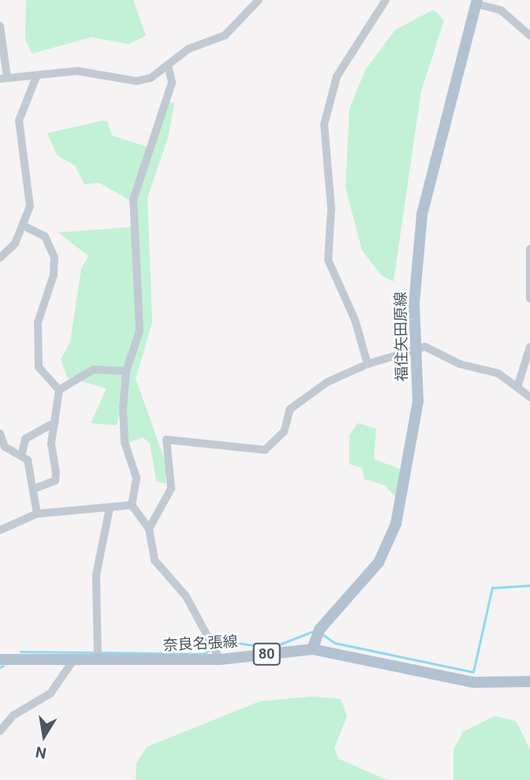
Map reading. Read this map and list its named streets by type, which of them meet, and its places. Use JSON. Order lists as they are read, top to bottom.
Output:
{
  "streets": {
    "main road": ["福住矢田原線", "奈良名張線", "80"]
  },
  "crossings": [
    ["福住矢田原線", "奈良名張線"]
  ],
  "north": "bottom"
}
